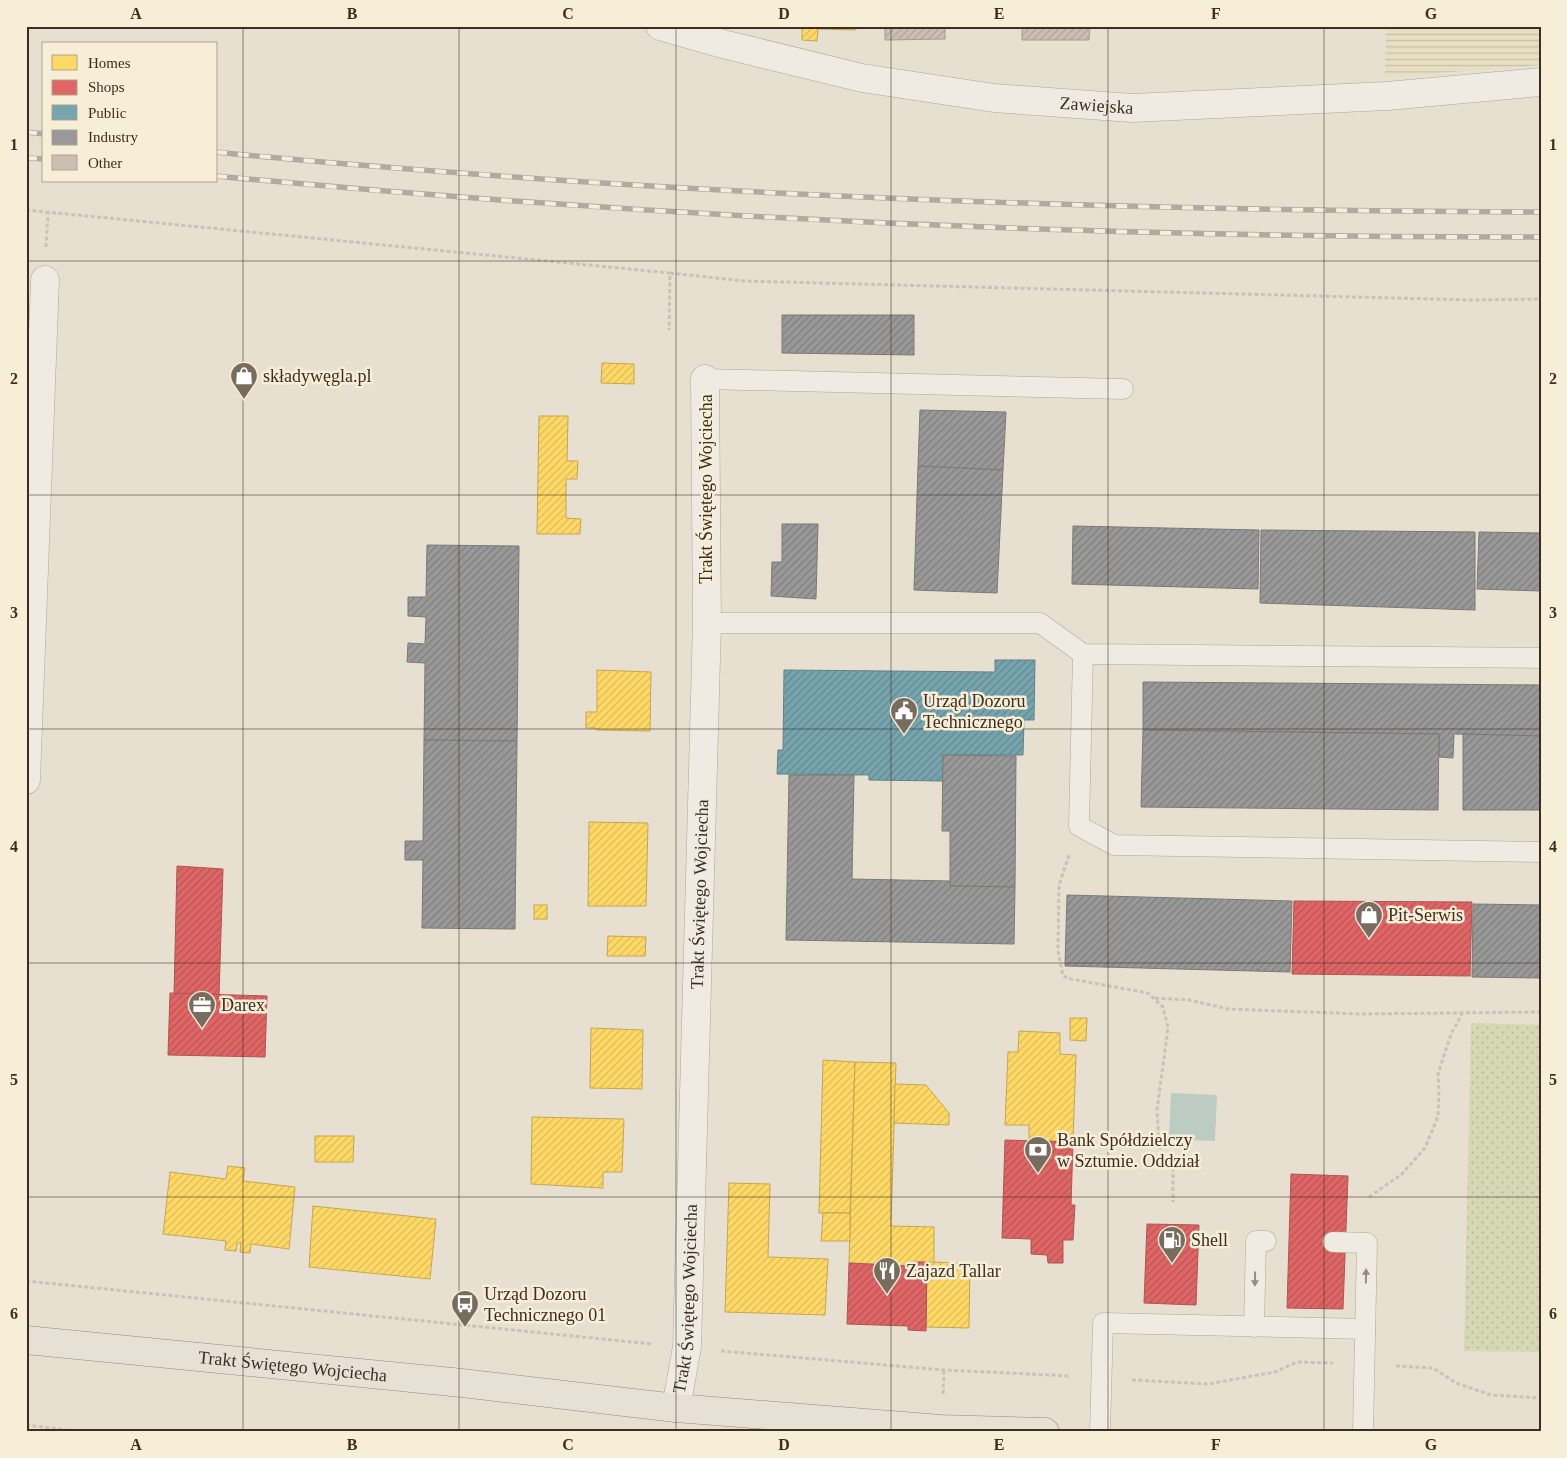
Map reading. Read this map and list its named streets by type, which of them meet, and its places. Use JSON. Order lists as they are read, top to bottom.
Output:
{
  "streets": {
    "main road": ["Trakt Świętego Wojciecha"],
    "street": ["Zawiejska"]
  },
  "places": {
    "shop": ["składywęgla.pl", "Pit-Serwis"],
    "public building": ["Urząd Dozoru Technicznego"],
    "office": ["Darex"],
    "bank": ["Bank Spółdzielczy w Sztumie. Oddział"],
    "fuel station": ["Shell"],
    "restaurant": ["Zajazd Tallar"],
    "bus stop": ["Urząd Dozoru Technicznego 01"]
  },
  "legend": [
    "Homes",
    "Shops",
    "Public",
    "Industry",
    "Other"
  ],
  "grid": {
    "columns": [
      "A",
      "B",
      "C",
      "D",
      "E",
      "F",
      "G"
    ],
    "rows": [
      "1",
      "2",
      "3",
      "4",
      "5",
      "6"
    ]
  }
}
